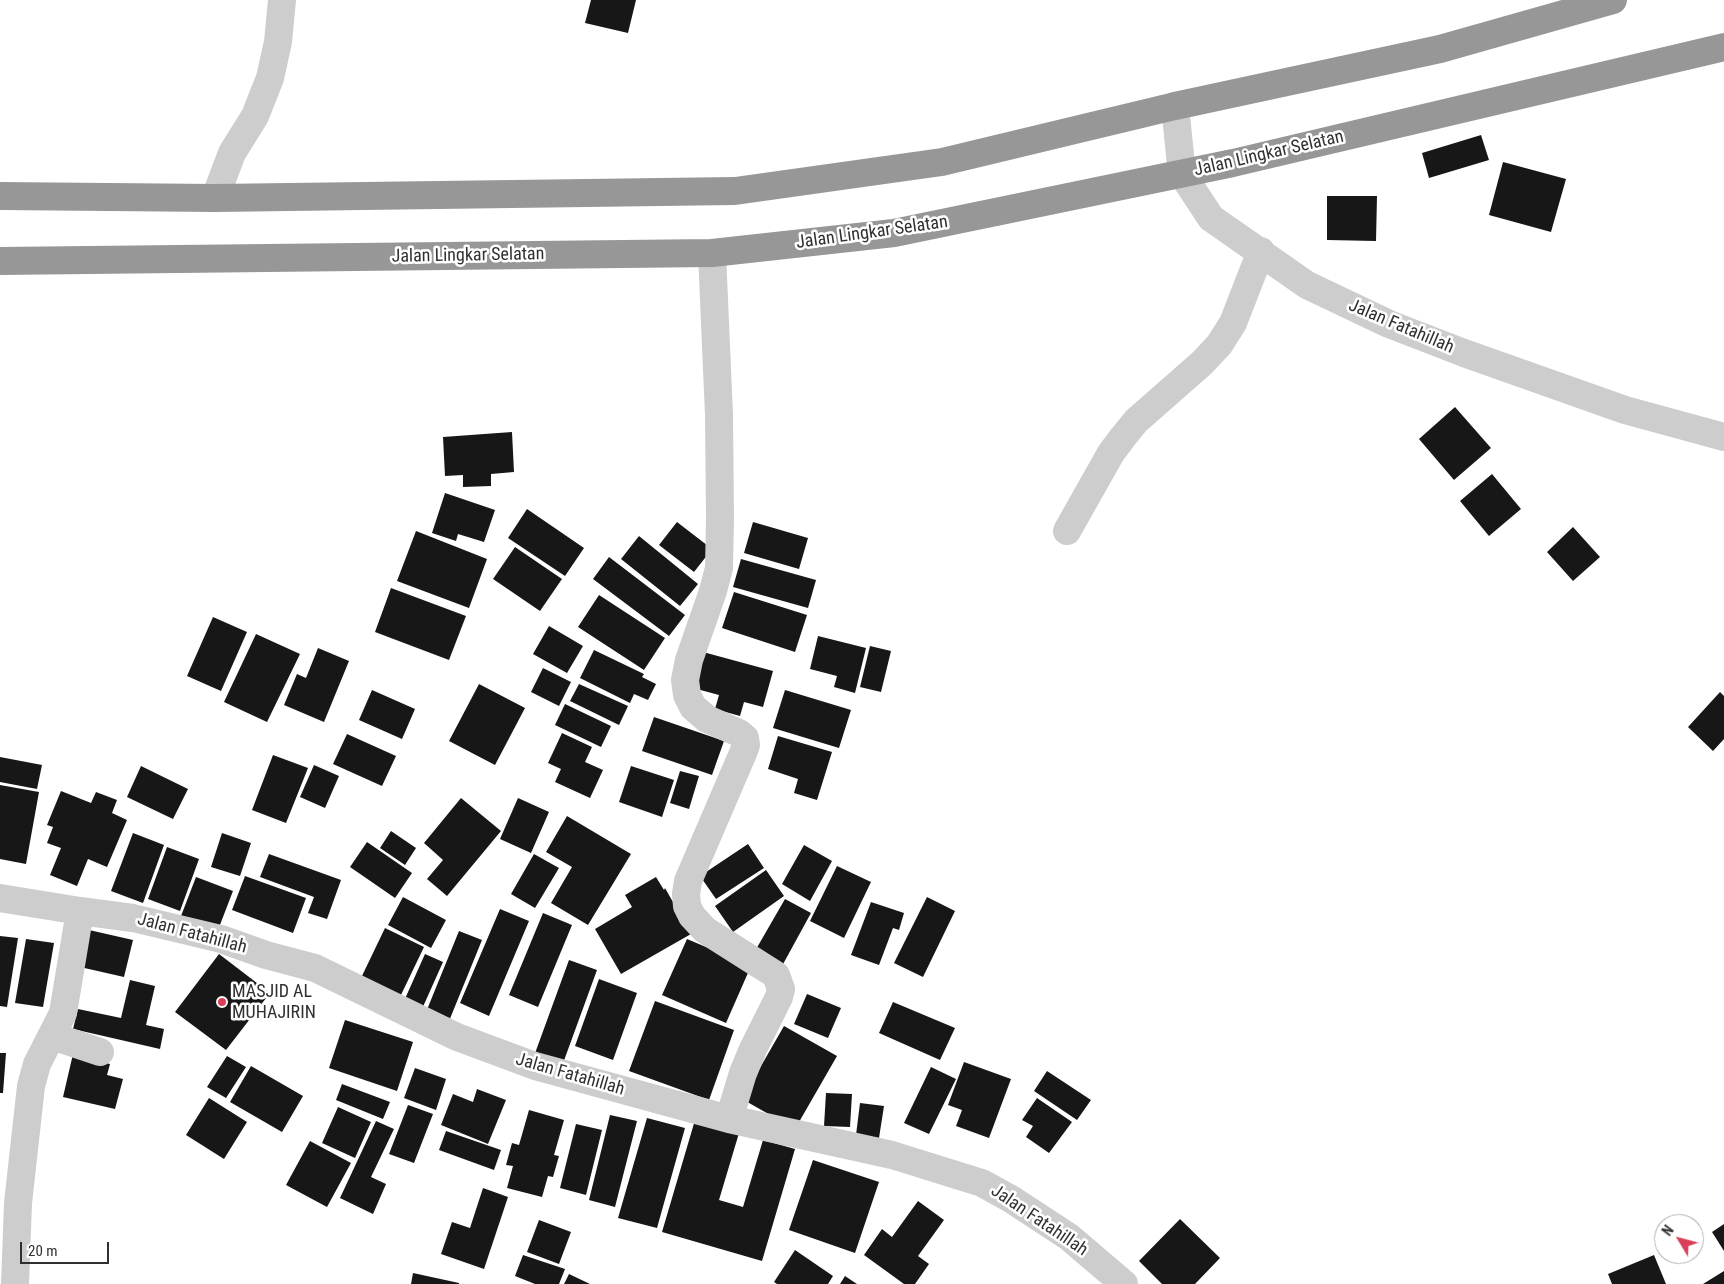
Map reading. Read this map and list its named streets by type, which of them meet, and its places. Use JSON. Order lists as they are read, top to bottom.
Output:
{
  "streets": {
    "highway": ["Jalan Lingkar Selatan"],
    "street": ["Jalan Fatahillah"]
  },
  "crossings": [
    ["Jalan Lingkar Selatan", "Jalan Fatahillah"]
  ],
  "places": ["MASJID AL MUHAJIRIN"],
  "scale_bar": "20 m",
  "north": "top left"
}
